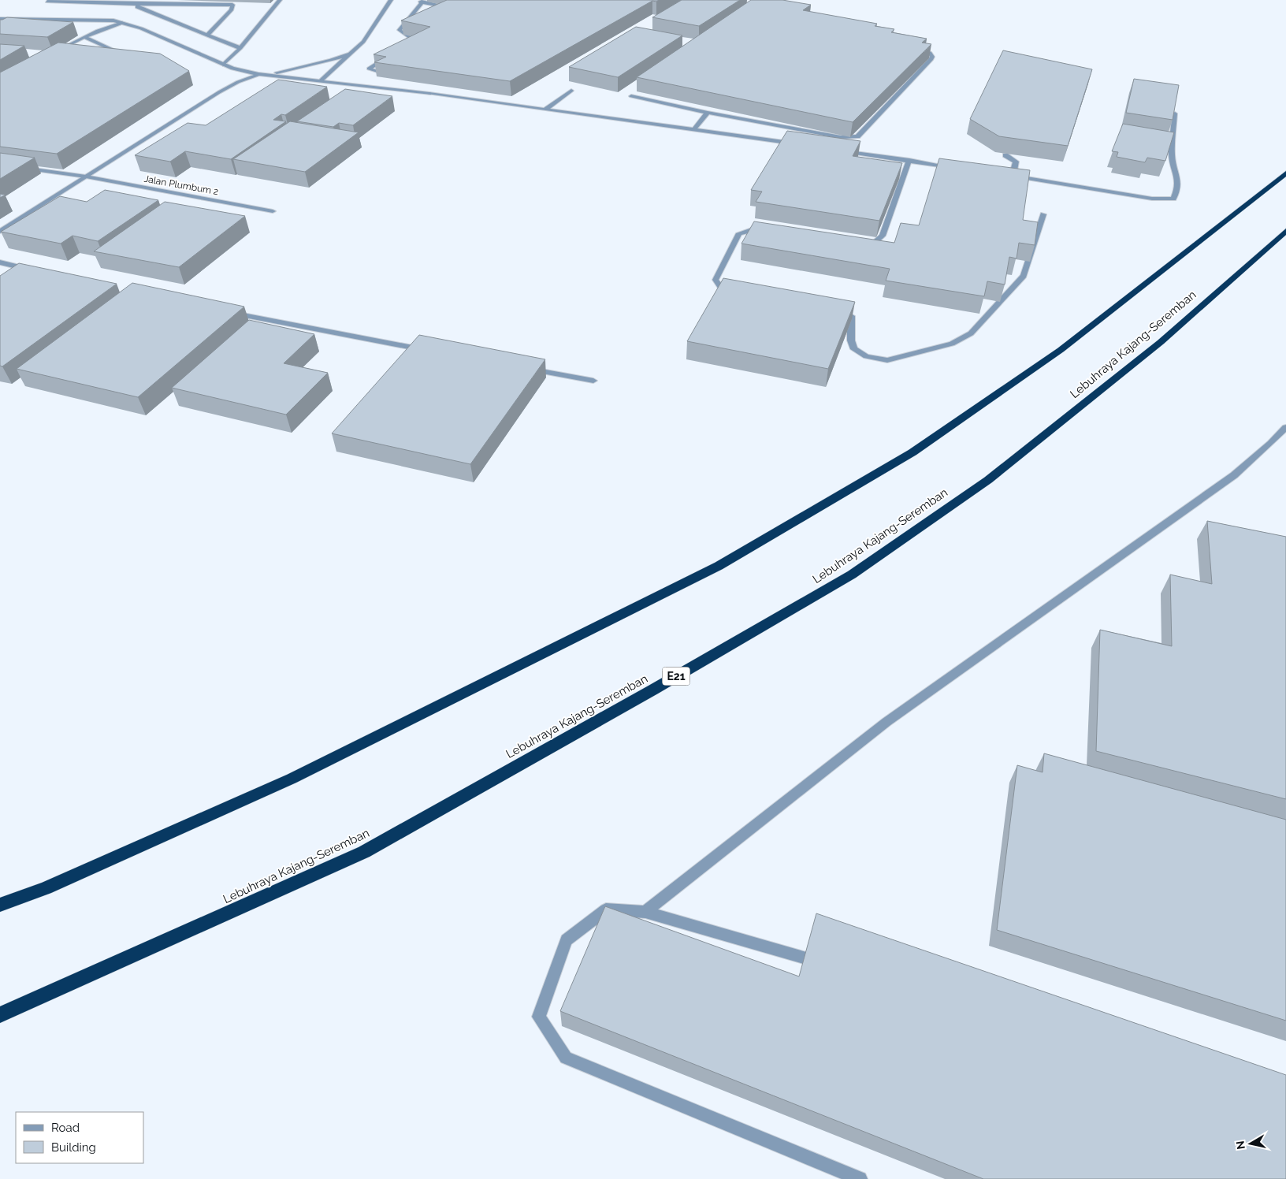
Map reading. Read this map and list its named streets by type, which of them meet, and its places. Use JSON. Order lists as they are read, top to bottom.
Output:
{
  "streets": {
    "highway": ["Lebuhraya Kajang-Seremban", "E21"],
    "street": ["Jalan Plumbum 2"]
  },
  "legend": ["Road", "Building"],
  "north": "left"
}
